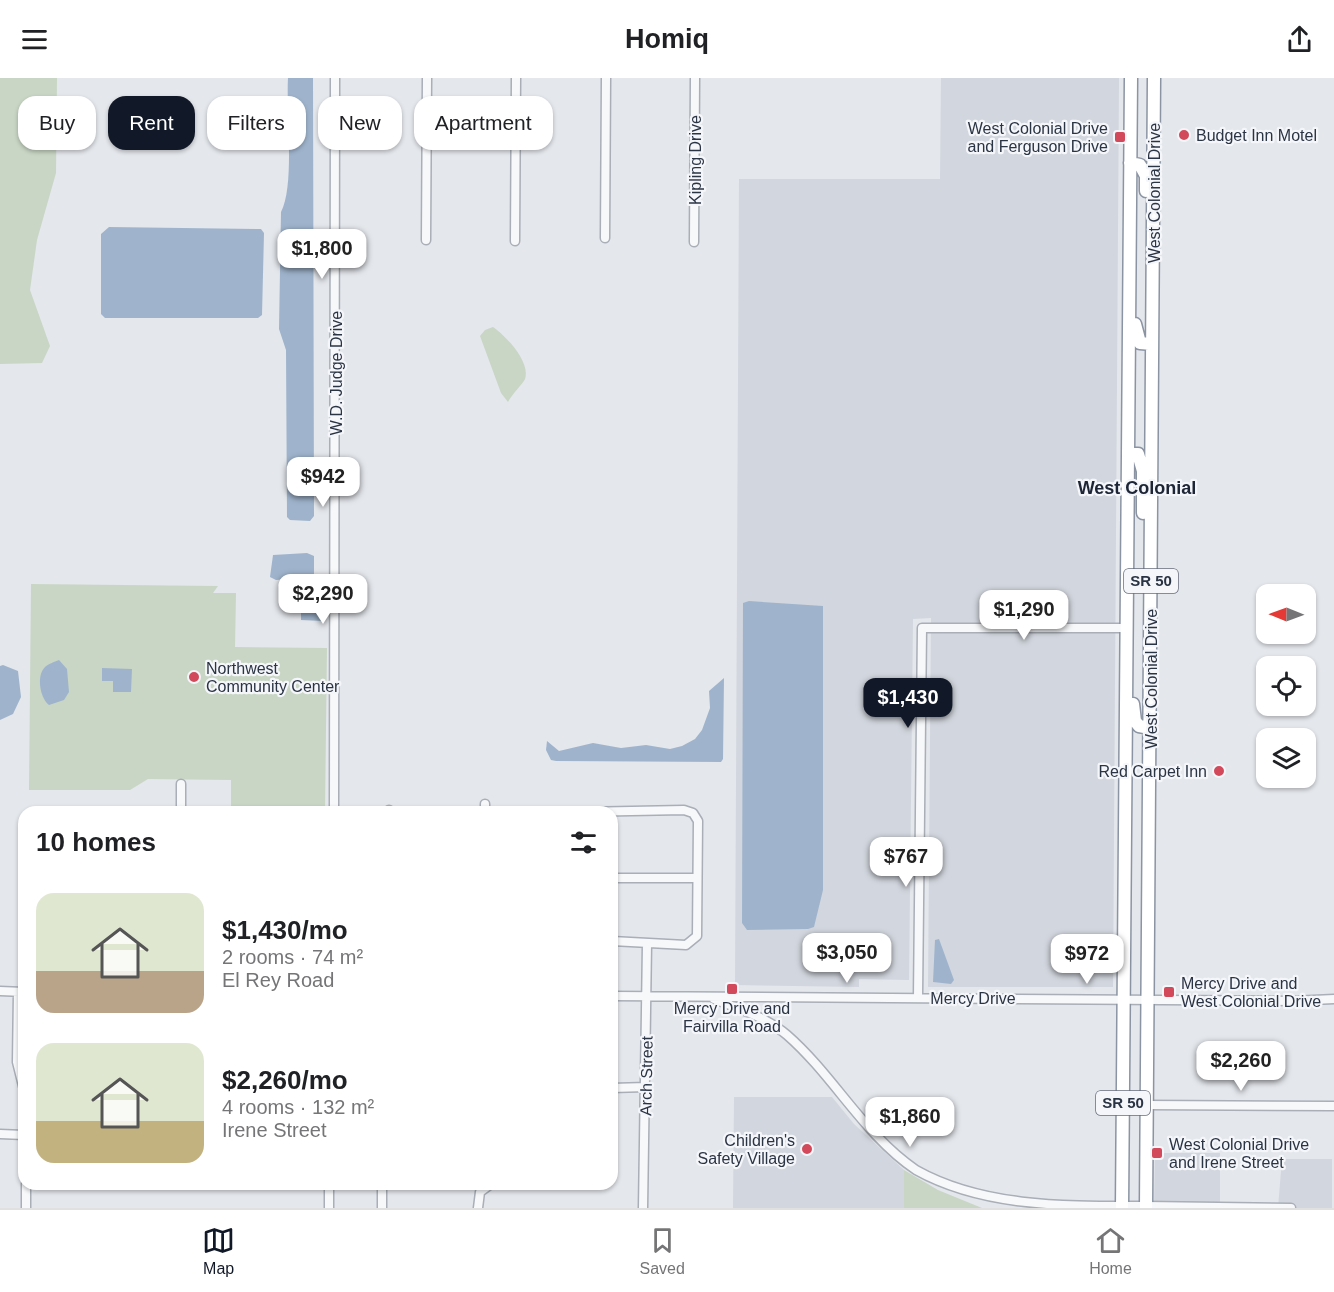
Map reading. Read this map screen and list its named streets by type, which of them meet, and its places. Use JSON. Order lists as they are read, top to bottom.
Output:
{
  "streets": {
    "highway": ["West Colonial Drive", "SR 50"],
    "street": [
      "Kipling Drive",
      "W.D. Judge Drive",
      "Mercy Drive",
      "Arch Street"
    ]
  },
  "crossings": [
    ["West Colonial Drive", "Mercy Drive"],
    ["Mercy Drive", "Arch Street"]
  ],
  "districts": ["West Colonial"],
  "places": {
    "other": [
      "Budget Inn Motel",
      "Northwest Community Center",
      "Red Carpet Inn",
      "Children's Safety Village"
    ],
    "transit": [
      "West Colonial Drive and Ferguson Drive",
      "Mercy Drive and Fairvilla Road",
      "Mercy Drive and West Colonial Drive",
      "West Colonial Drive and Irene Street"
    ]
  },
  "north": "left",
  "page": {
    "header": "Homiq",
    "chip": [
      "Buy",
      "Rent",
      "Filters",
      "New",
      "Apartment"
    ],
    "price": [
      "$1,800",
      "$942",
      "$2,290",
      "$1,290",
      "$1,430",
      "$767",
      "$3,050",
      "$972",
      "$2,260",
      "$1,860"
    ],
    "heading": "10 homes",
    "list": [
      {
        "name": "$1,430/mo",
        "note": "2 rooms · 74 m² · El Rey Road"
      },
      {
        "name": "$2,260/mo",
        "note": "4 rooms · 132 m² · Irene Street"
      }
    ],
    "tabs": ["Map", "Saved", "Home"]
  }
}
